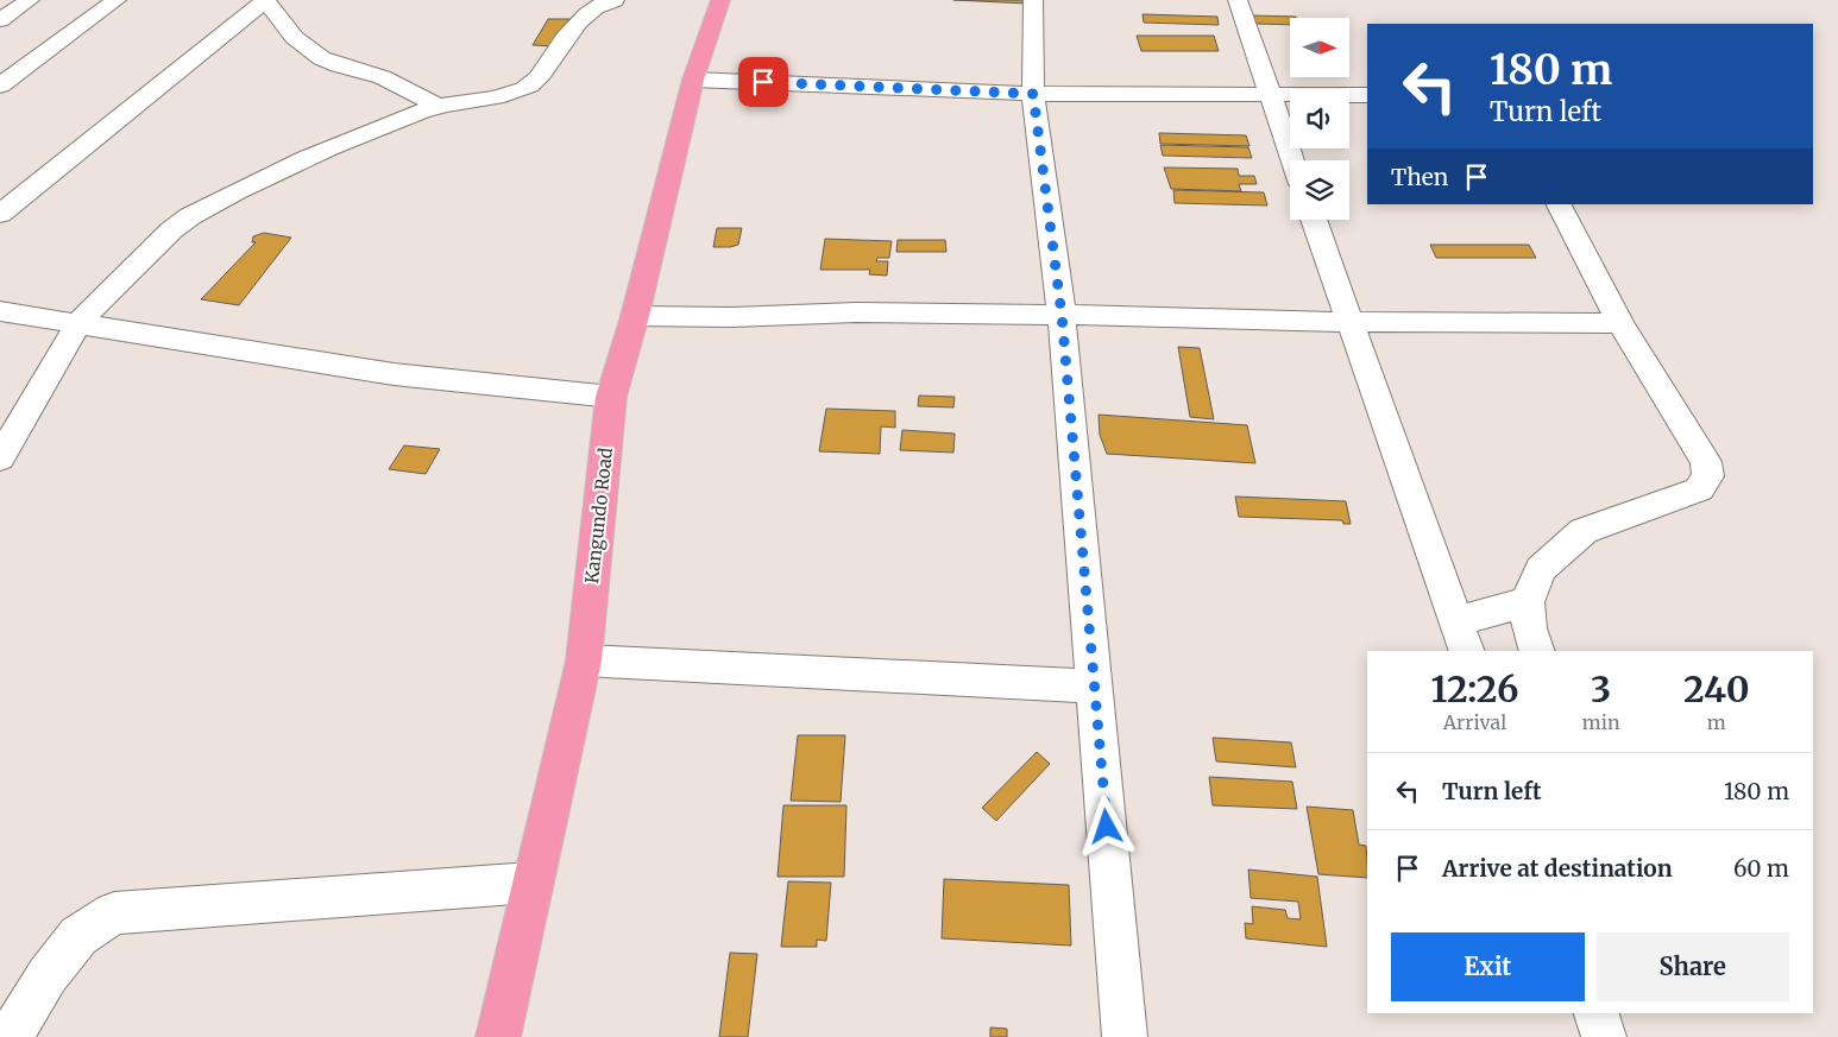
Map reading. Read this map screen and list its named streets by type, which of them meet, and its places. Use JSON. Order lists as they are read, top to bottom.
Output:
{
  "streets": {
    "highway": ["Kangundo Road"]
  },
  "north": "right",
  "page": {
    "turn": ["180 m", "Turn left"],
    "then": "Then",
    "eta": [
      "12:26",
      "Arrival",
      "3",
      "min",
      "240",
      "m"
    ],
    "list": [
      {
        "name": "Turn left",
        "value": "180 m"
      },
      {
        "name": "Arrive at destination",
        "value": "60 m"
      }
    ],
    "buttons": ["Exit", "Share"]
  }
}
